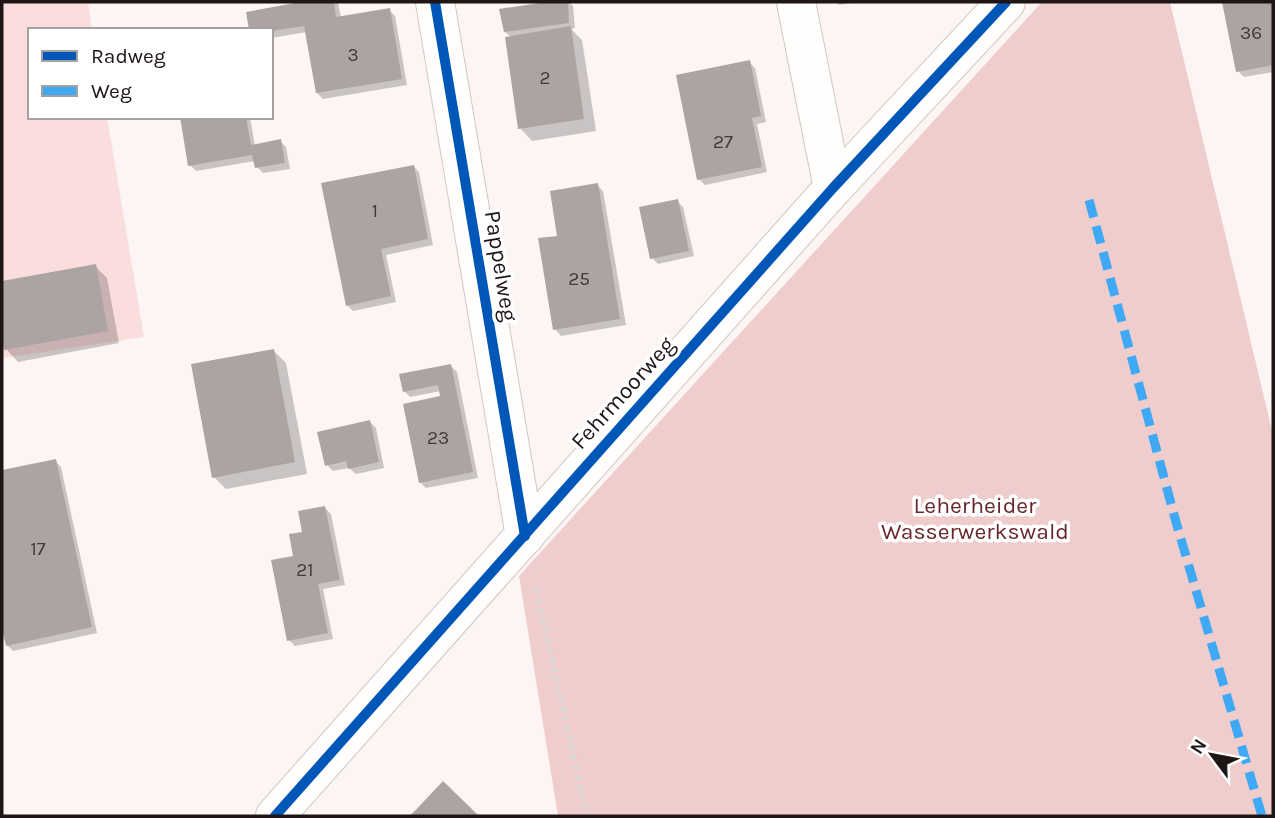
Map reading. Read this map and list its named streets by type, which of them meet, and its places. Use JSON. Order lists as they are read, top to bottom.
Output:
{
  "streets": {
    "street": ["Pappelweg", "Fehrmoorweg"]
  },
  "crossings": [
    ["Pappelweg", "Fehrmoorweg"]
  ],
  "parks": ["Leherheider Wasserwerkswald"],
  "house_numbers": [
    "36",
    "3",
    "2",
    "27",
    "1",
    "25",
    "23",
    "17",
    "21"
  ],
  "legend": ["Radweg", "Weg"],
  "north": "top left"
}
